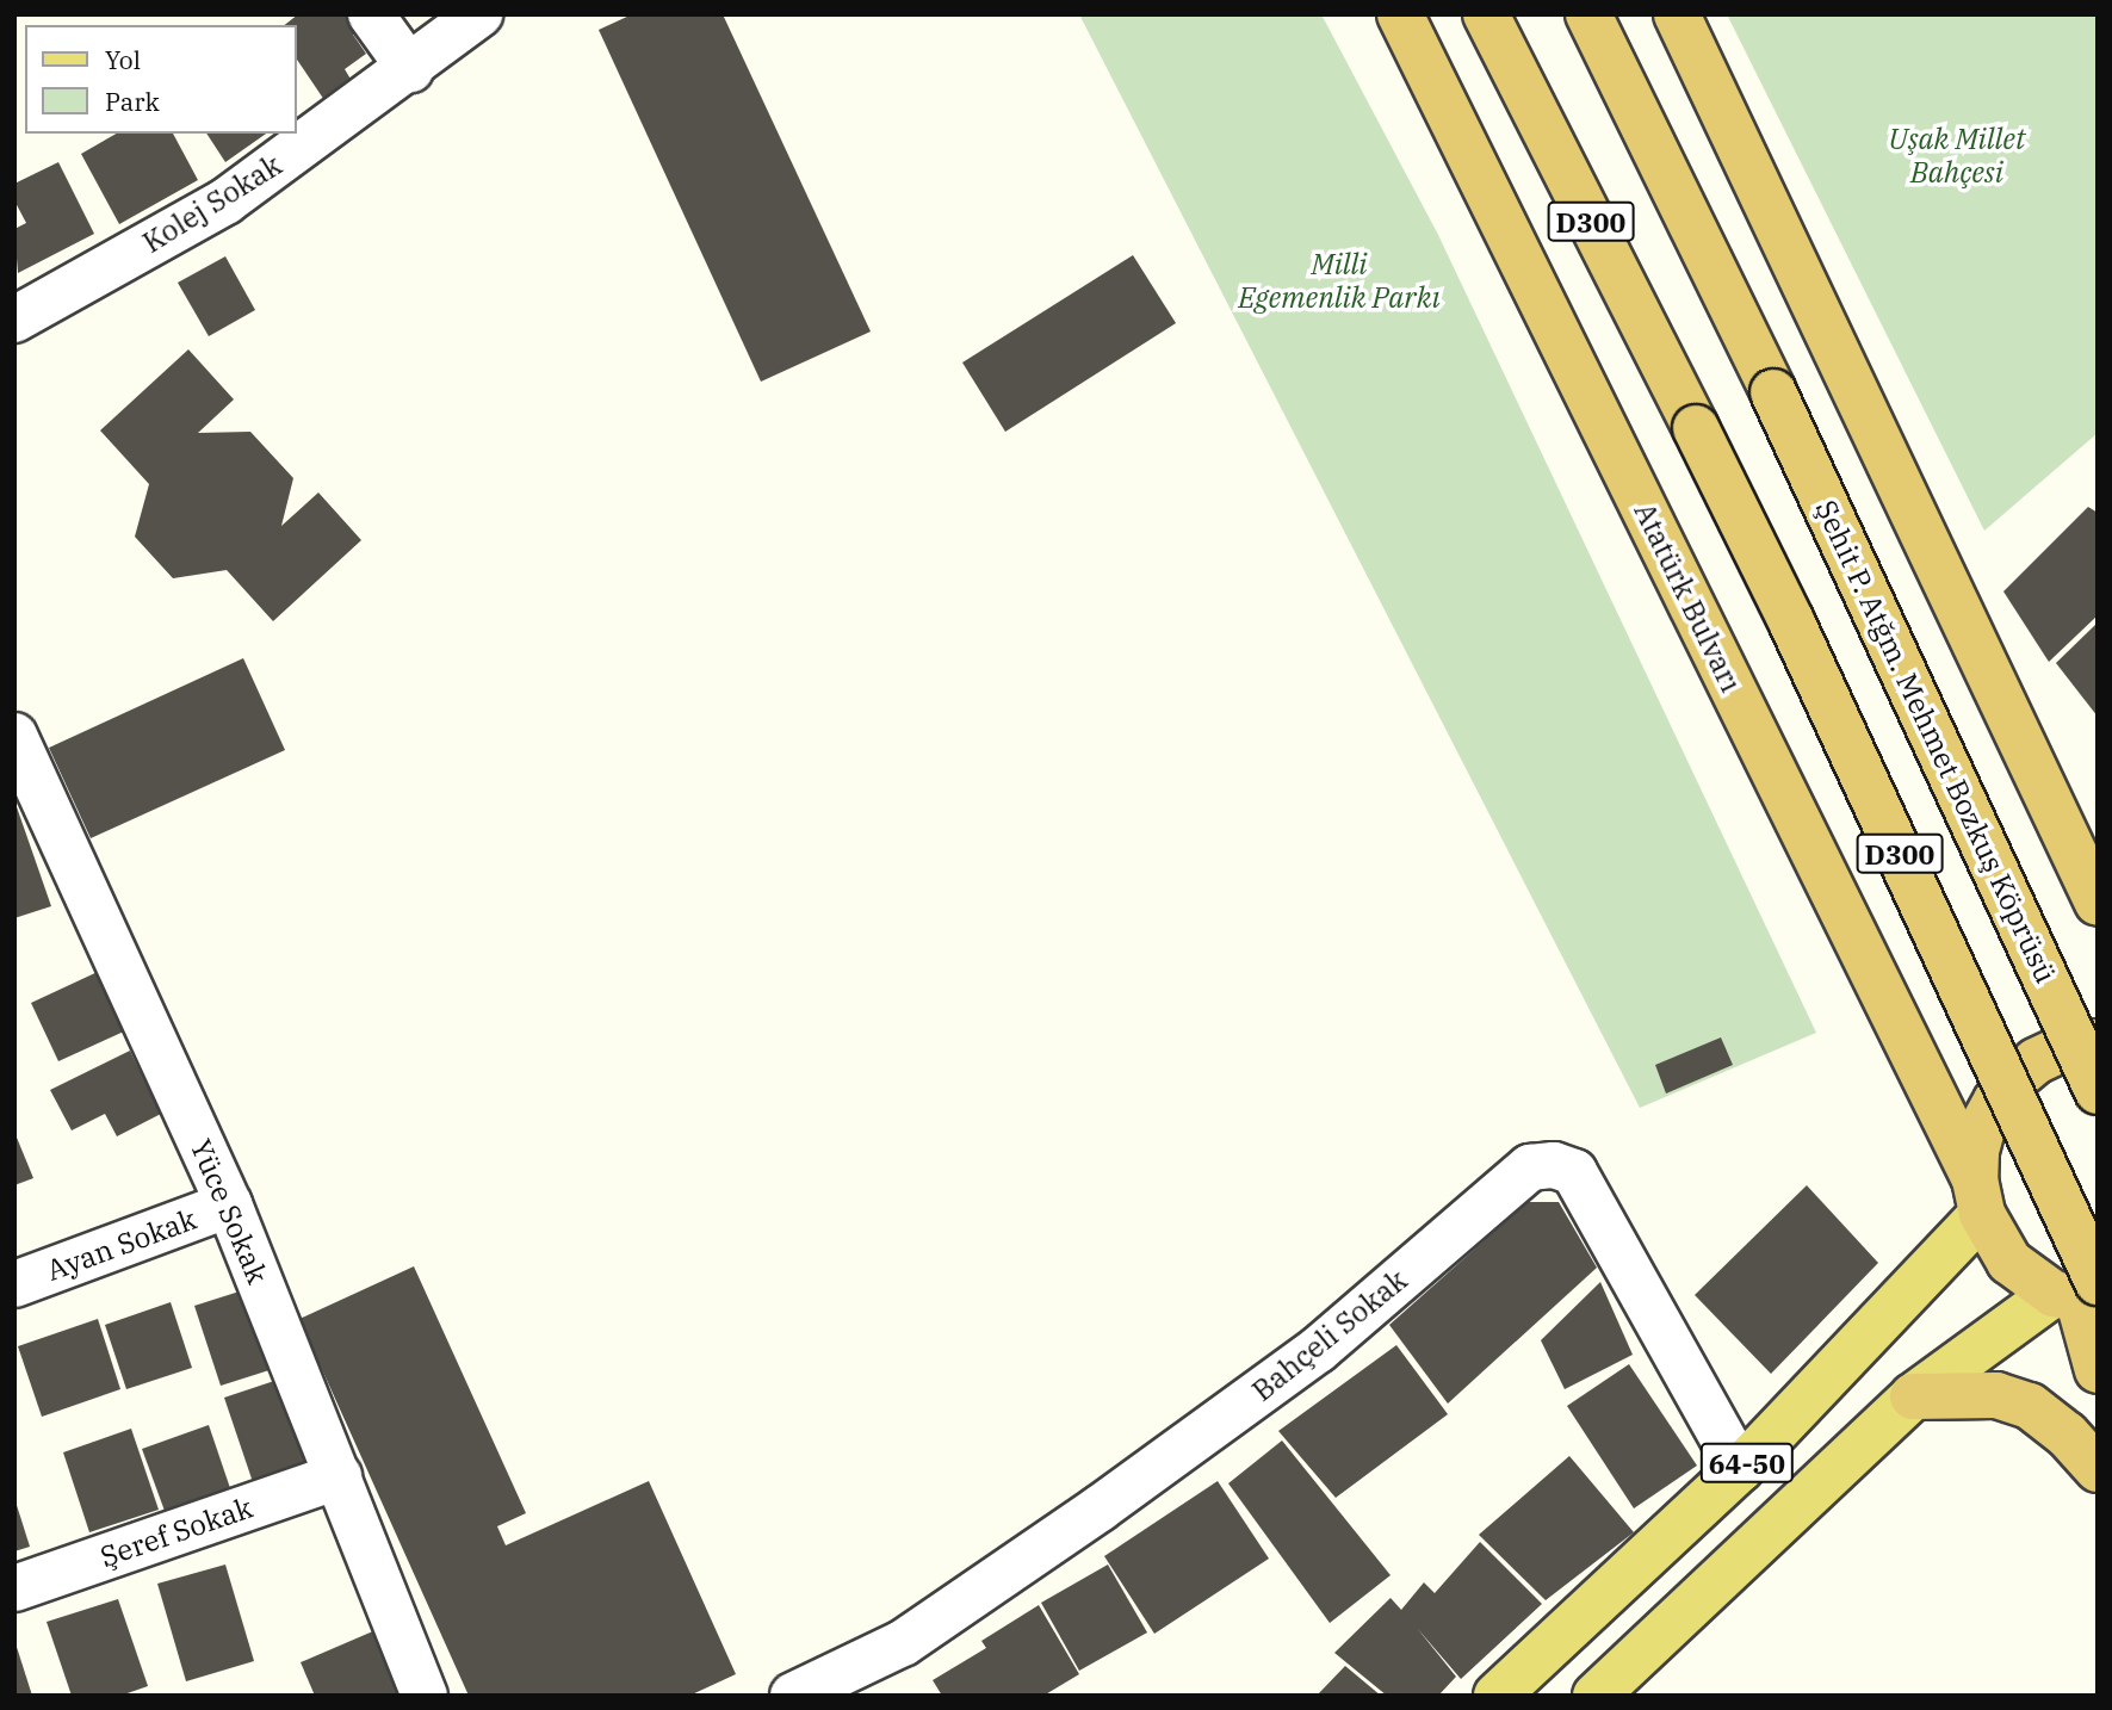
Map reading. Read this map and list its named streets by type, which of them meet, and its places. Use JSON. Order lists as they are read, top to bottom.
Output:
{
  "streets": {
    "highway": ["D300", "Atatürk Bulvarı", "Şehit P. Atğm. Mehmet Bozkuş Köprüsü"],
    "main road": ["64-50"],
    "street": [
      "Kolej Sokak",
      "Yüce Sokak",
      "Ayan Sokak",
      "Bahçeli Sokak",
      "Şeref Sokak"
    ]
  },
  "crossings": [
    ["D300", "Atatürk Bulvarı"],
    ["D300", "64-50"],
    ["Atatürk Bulvarı", "64-50"],
    ["Yüce Sokak", "Ayan Sokak"],
    ["Yüce Sokak", "Şeref Sokak"],
    ["Bahçeli Sokak", "64-50"]
  ],
  "parks": ["Uşak Millet Bahçesi", "Milli Egemenlik Parkı"],
  "legend": ["Yol", "Park"]
}
